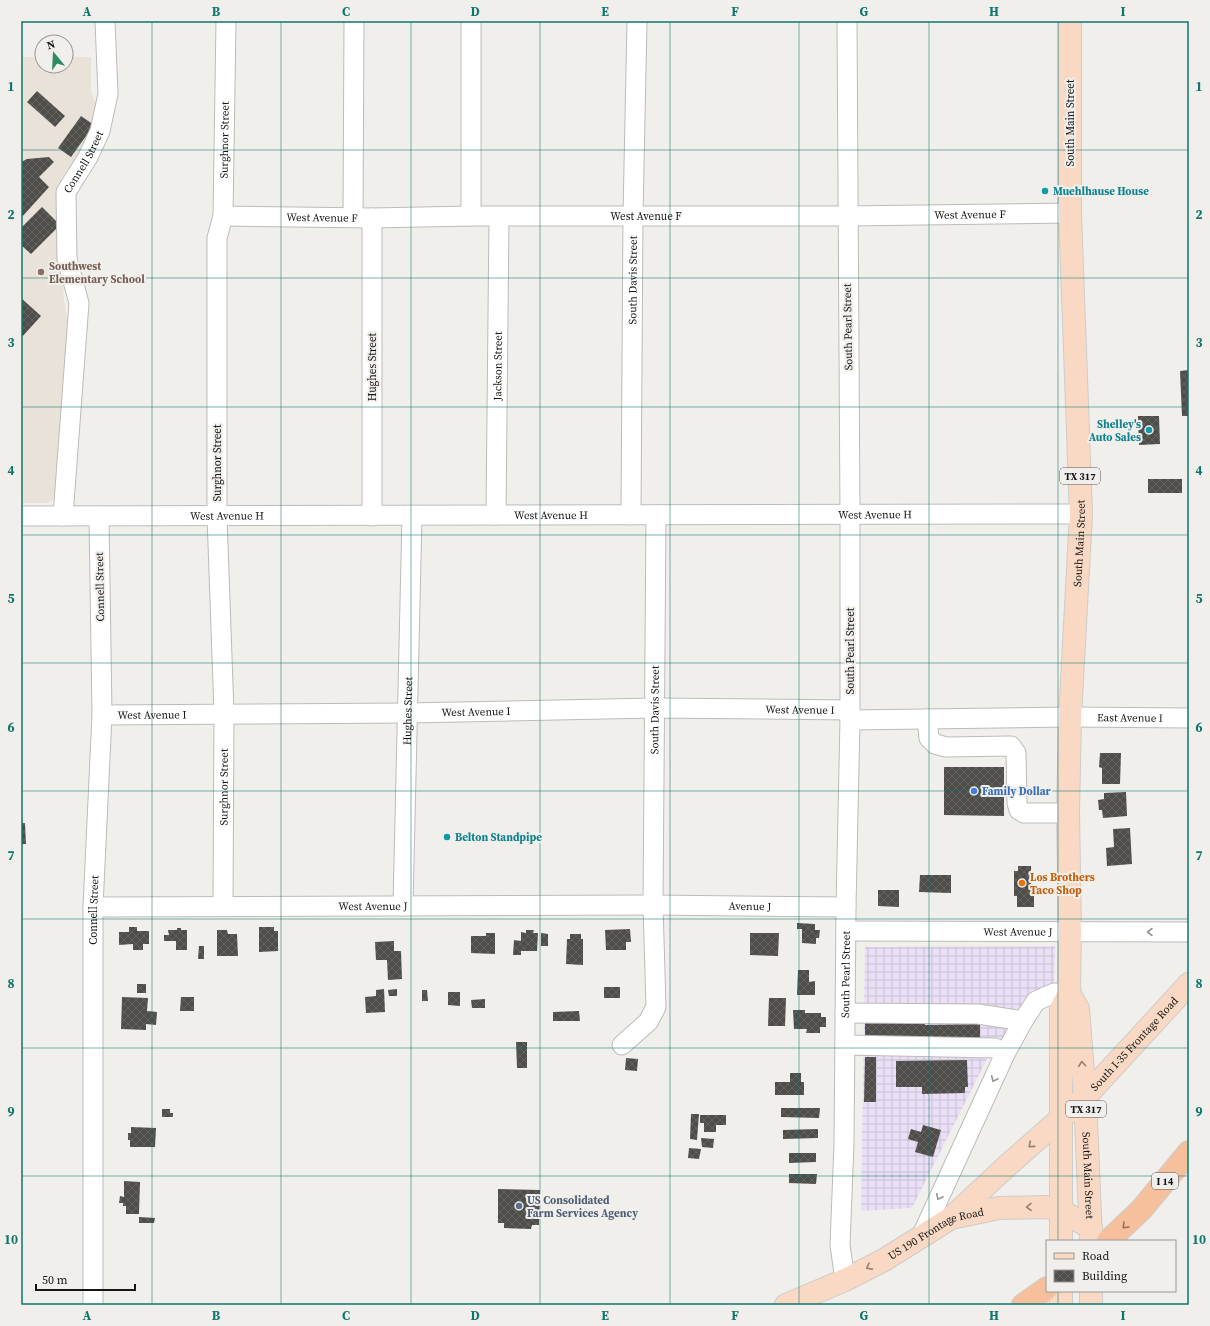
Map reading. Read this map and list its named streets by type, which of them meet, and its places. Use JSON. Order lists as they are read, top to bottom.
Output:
{
  "streets": {
    "highway": ["I 14"],
    "main road": [
      "South Main Street",
      "TX 317",
      "South I-35 Frontage Road",
      "US 190 Frontage Road"
    ],
    "street": [
      "Surghnor Street",
      "Connell Street",
      "West Avenue F",
      "South Davis Street",
      "South Pearl Street",
      "Jackson Street",
      "Hughes Street",
      "West Avenue H",
      "West Avenue I",
      "East Avenue I",
      "West Avenue J",
      "Avenue J"
    ]
  },
  "crossings": [
    ["South Main Street", "West Avenue F"],
    ["South Main Street", "West Avenue H"],
    ["South Main Street", "West Avenue I"],
    ["South Main Street", "East Avenue I"],
    ["South Main Street", "West Avenue J"],
    ["South Main Street", "South I-35 Frontage Road"],
    ["South Main Street", "US 190 Frontage Road"],
    ["Surghnor Street", "West Avenue F"],
    ["Surghnor Street", "West Avenue H"],
    ["Surghnor Street", "West Avenue I"],
    ["Surghnor Street", "West Avenue J"],
    ["Connell Street", "West Avenue H"],
    ["Connell Street", "West Avenue I"],
    ["Connell Street", "West Avenue J"],
    ["West Avenue F", "South Davis Street"],
    ["West Avenue F", "South Pearl Street"],
    ["West Avenue F", "Jackson Street"],
    ["West Avenue F", "Hughes Street"],
    ["South Davis Street", "West Avenue H"],
    ["South Davis Street", "West Avenue I"],
    ["South Davis Street", "West Avenue J"],
    ["South Davis Street", "Avenue J"],
    ["South Pearl Street", "West Avenue H"],
    ["South Pearl Street", "West Avenue I"],
    ["South Pearl Street", "West Avenue J"],
    ["South Pearl Street", "Avenue J"],
    ["South Pearl Street", "US 190 Frontage Road"],
    ["Jackson Street", "West Avenue H"],
    ["Hughes Street", "West Avenue H"],
    ["Hughes Street", "West Avenue I"],
    ["Hughes Street", "West Avenue J"],
    ["West Avenue I", "East Avenue I"],
    ["West Avenue J", "Avenue J"],
    ["South I-35 Frontage Road", "US 190 Frontage Road"]
  ],
  "one_way": ["South I-35 Frontage Road", "US 190 Frontage Road"],
  "places": [
    "Muehlhause House",
    "Southwest Elementary School",
    "Shelley's Auto Sales",
    "Family Dollar",
    "Belton Standpipe",
    "Los Brothers Taco Shop",
    "US Consolidated Farm Services Agency"
  ],
  "legend": ["Road", "Building"],
  "scale_bar": "50 m",
  "north": "top",
  "grid": {
    "columns": [
      "A",
      "B",
      "C",
      "D",
      "E",
      "F",
      "G",
      "H",
      "I"
    ],
    "rows": [
      "1",
      "2",
      "3",
      "4",
      "5",
      "6",
      "7",
      "8",
      "9",
      "10"
    ]
  }
}
